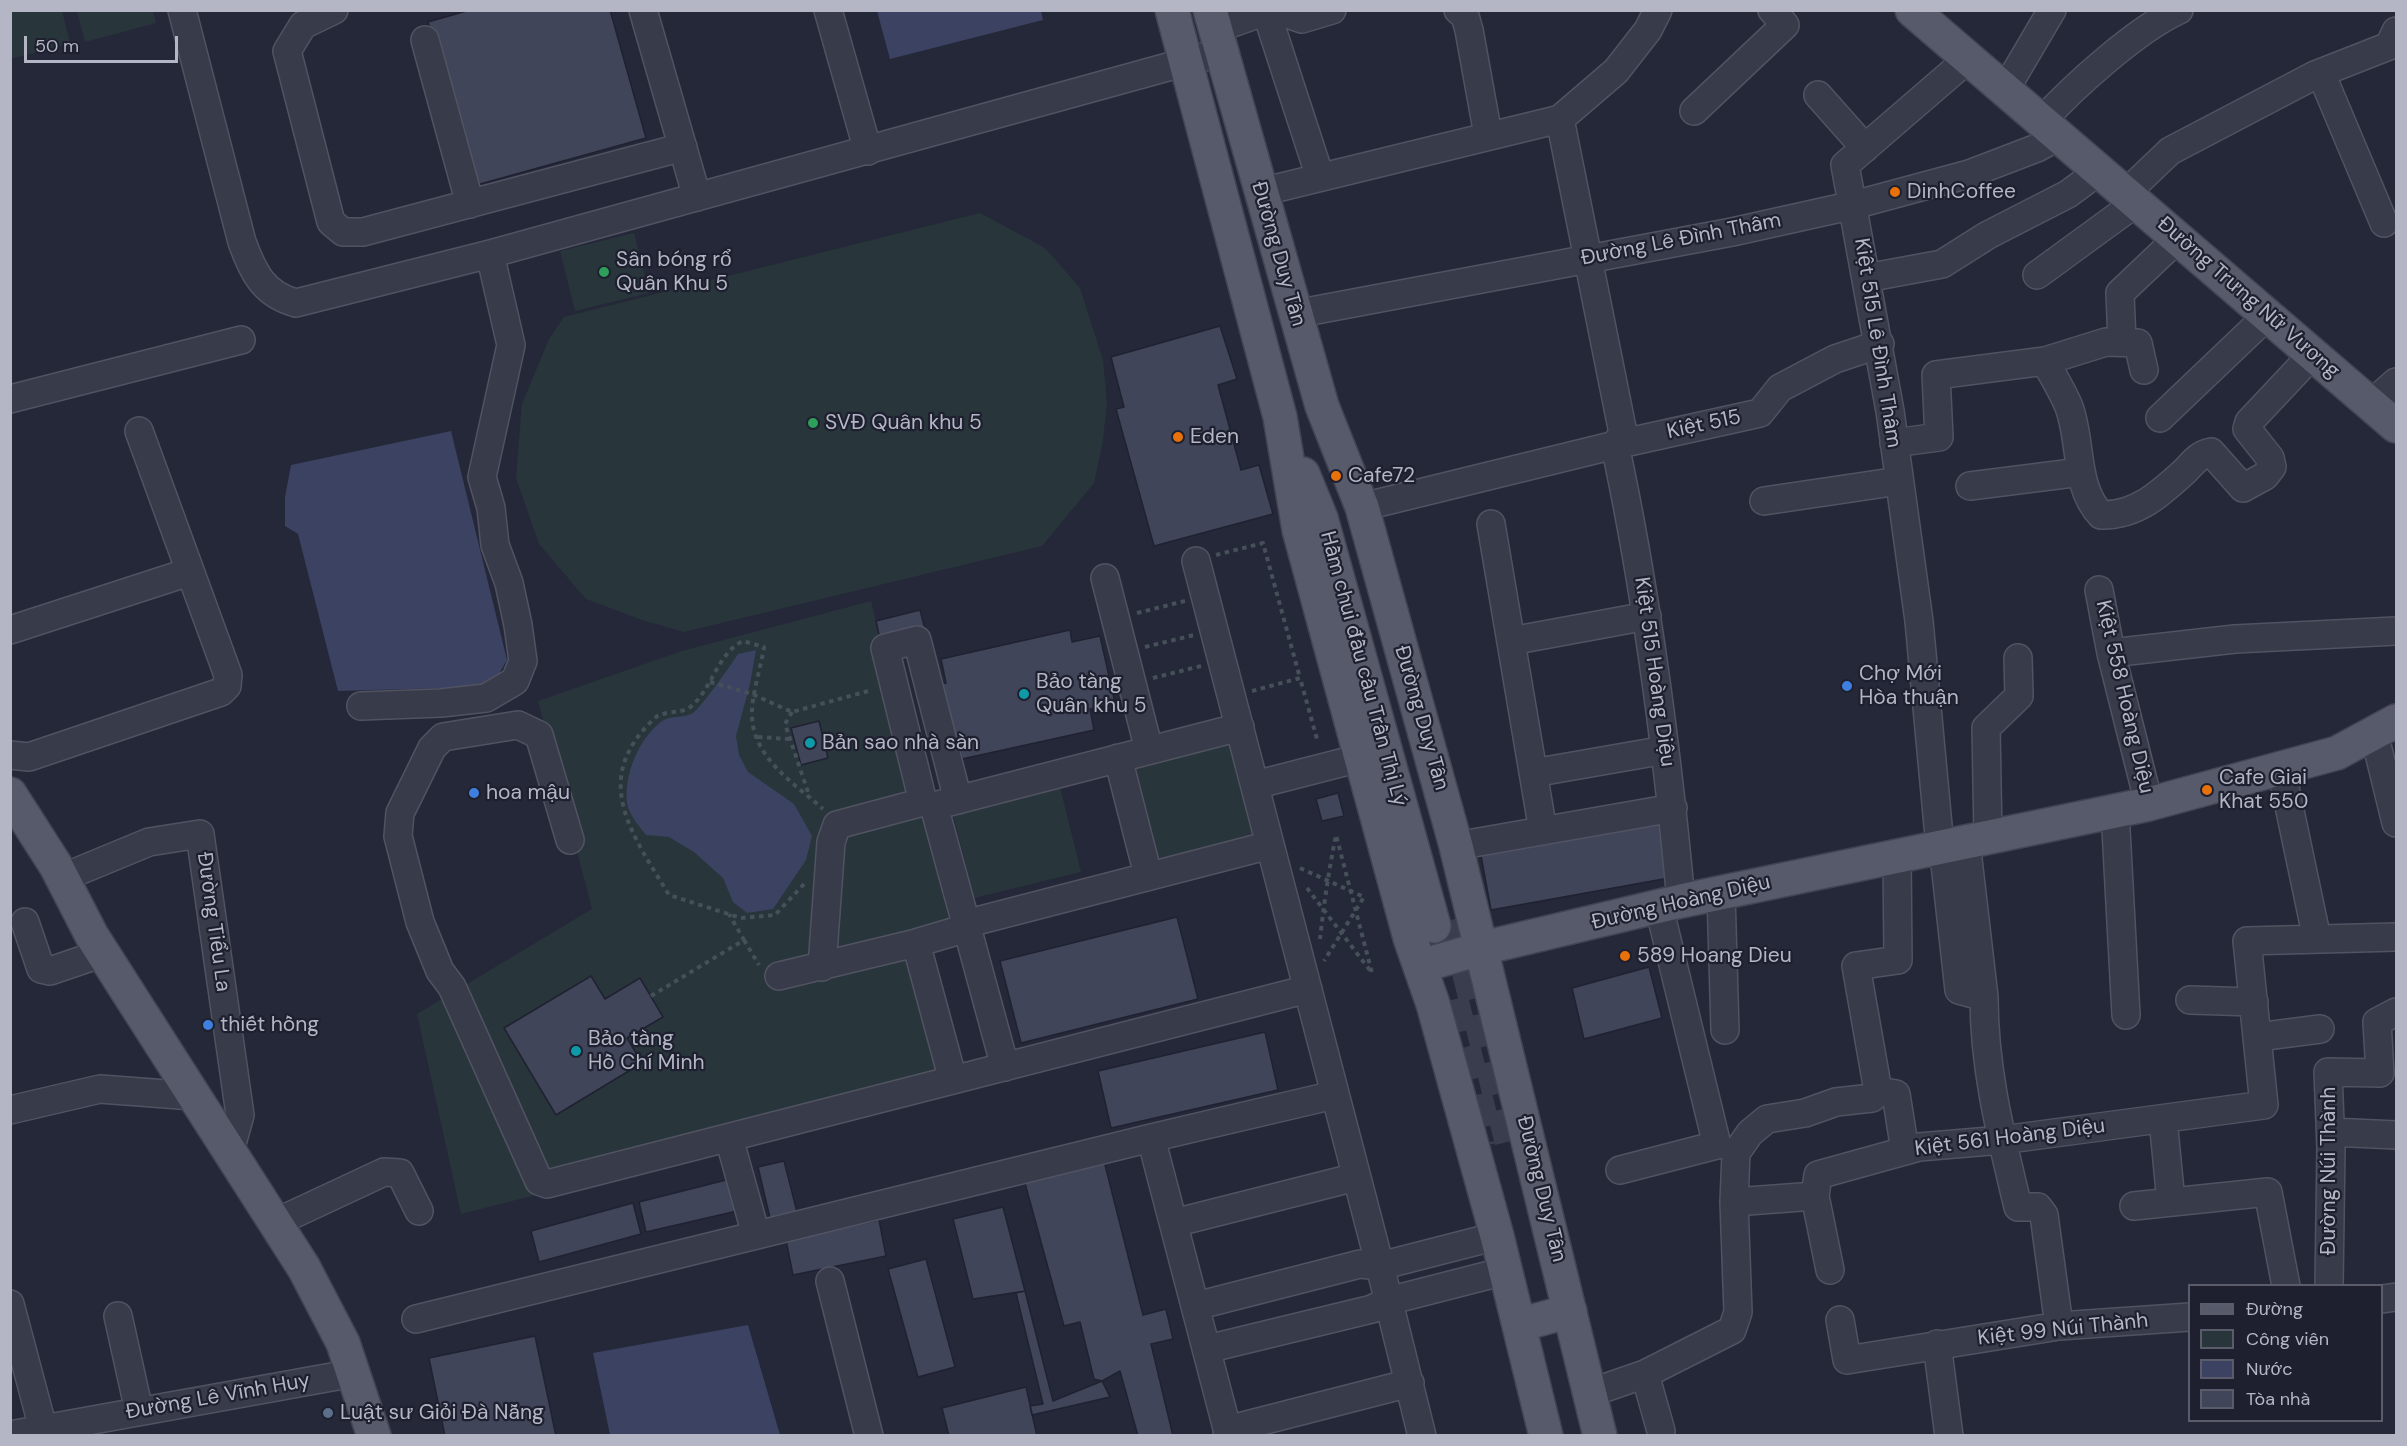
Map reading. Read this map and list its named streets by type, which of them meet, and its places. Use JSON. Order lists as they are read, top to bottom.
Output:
{
  "streets": {
    "main road": [
      "Đường Duy Tân",
      "Đường Trưng Nữ Vương",
      "Hầm chui đầu cầu Trần Thị Lý",
      "Đường Hoàng Diệu"
    ],
    "street": [
      "Đường Lê Đình Thâm",
      "Kiệt 515 Lê Đình Thâm",
      "Kiệt 515",
      "Kiệt 515 Hoàng Diệu",
      "Kiệt 558 Hoàng Diệu",
      "Đường Tiểu La",
      "Kiệt 561 Hoàng Diệu",
      "Đường Núi Thành",
      "Kiệt 99 Núi Thành",
      "Đường Lê Vĩnh Huy"
    ]
  },
  "crossings": [
    ["Đường Lê Đình Thâm", "Đường Duy Tân"],
    ["Đường Lê Đình Thâm", "Đường Trưng Nữ Vương"],
    ["Đường Lê Đình Thâm", "Kiệt 515 Lê Đình Thâm"],
    ["Đường Duy Tân", "Kiệt 515"],
    ["Đường Duy Tân", "Hầm chui đầu cầu Trần Thị Lý"],
    ["Đường Duy Tân", "Đường Hoàng Diệu"],
    ["Kiệt 515 Lê Đình Thâm", "Kiệt 515"],
    ["Kiệt 515 Lê Đình Thâm", "Đường Hoàng Diệu"],
    ["Kiệt 515", "Kiệt 515 Hoàng Diệu"],
    ["Kiệt 515 Hoàng Diệu", "Đường Hoàng Diệu"],
    ["Kiệt 558 Hoàng Diệu", "Đường Hoàng Diệu"]
  ],
  "places": [
    "DinhCoffee",
    "Sân bóng rổ Quân Khu 5",
    "SVĐ Quân khu 5",
    "Eden",
    "Cafe72",
    "Chợ Mới Hòa thuận",
    "Bảo tàng Quân khu 5",
    "Bản sao nhà sàn",
    "Cafe Giai Khat 550",
    "hoa mậu",
    "589 Hoang Dieu",
    "thiết hồng",
    "Bảo tàng Hồ Chí Minh",
    "Luật sư Giỏi Đà Nẵng"
  ],
  "legend": [
    "Đường",
    "Công viên",
    "Nước",
    "Tòa nhà"
  ],
  "scale_bar": "50 m"
}
